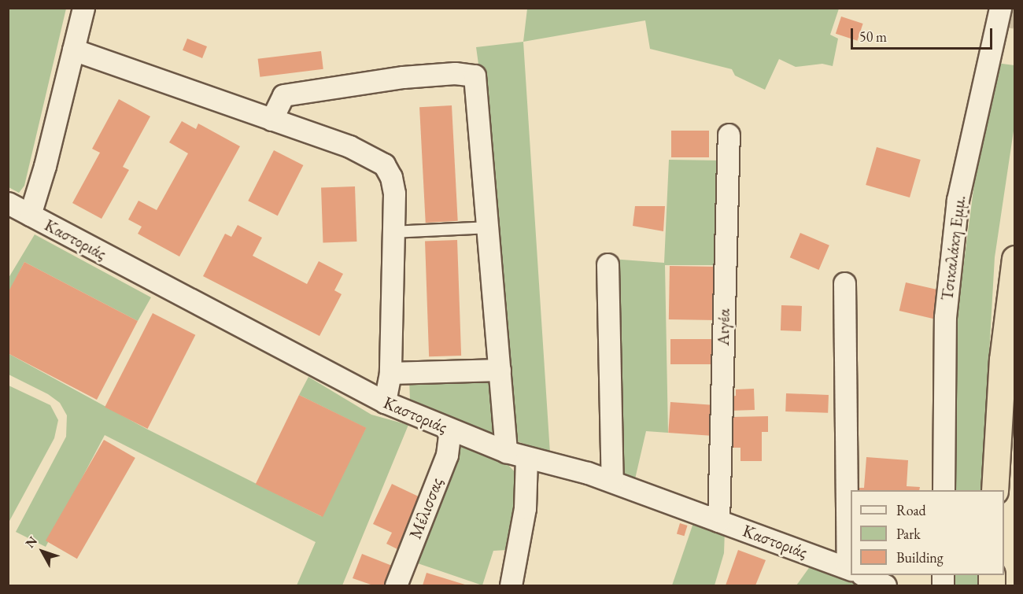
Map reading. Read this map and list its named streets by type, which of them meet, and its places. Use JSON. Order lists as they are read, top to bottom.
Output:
{
  "streets": {
    "street": [
      "Καστοριάς",
      "Τσικαλάκη Εμμ.",
      "Αιγέα",
      "Μέλισσας"
    ]
  },
  "crossings": [
    ["Καστοριάς", "Αιγέα"],
    ["Καστοριάς", "Μέλισσας"]
  ],
  "legend": ["Road", "Park", "Building"],
  "scale_bar": "50 m",
  "north": "top left"
}
